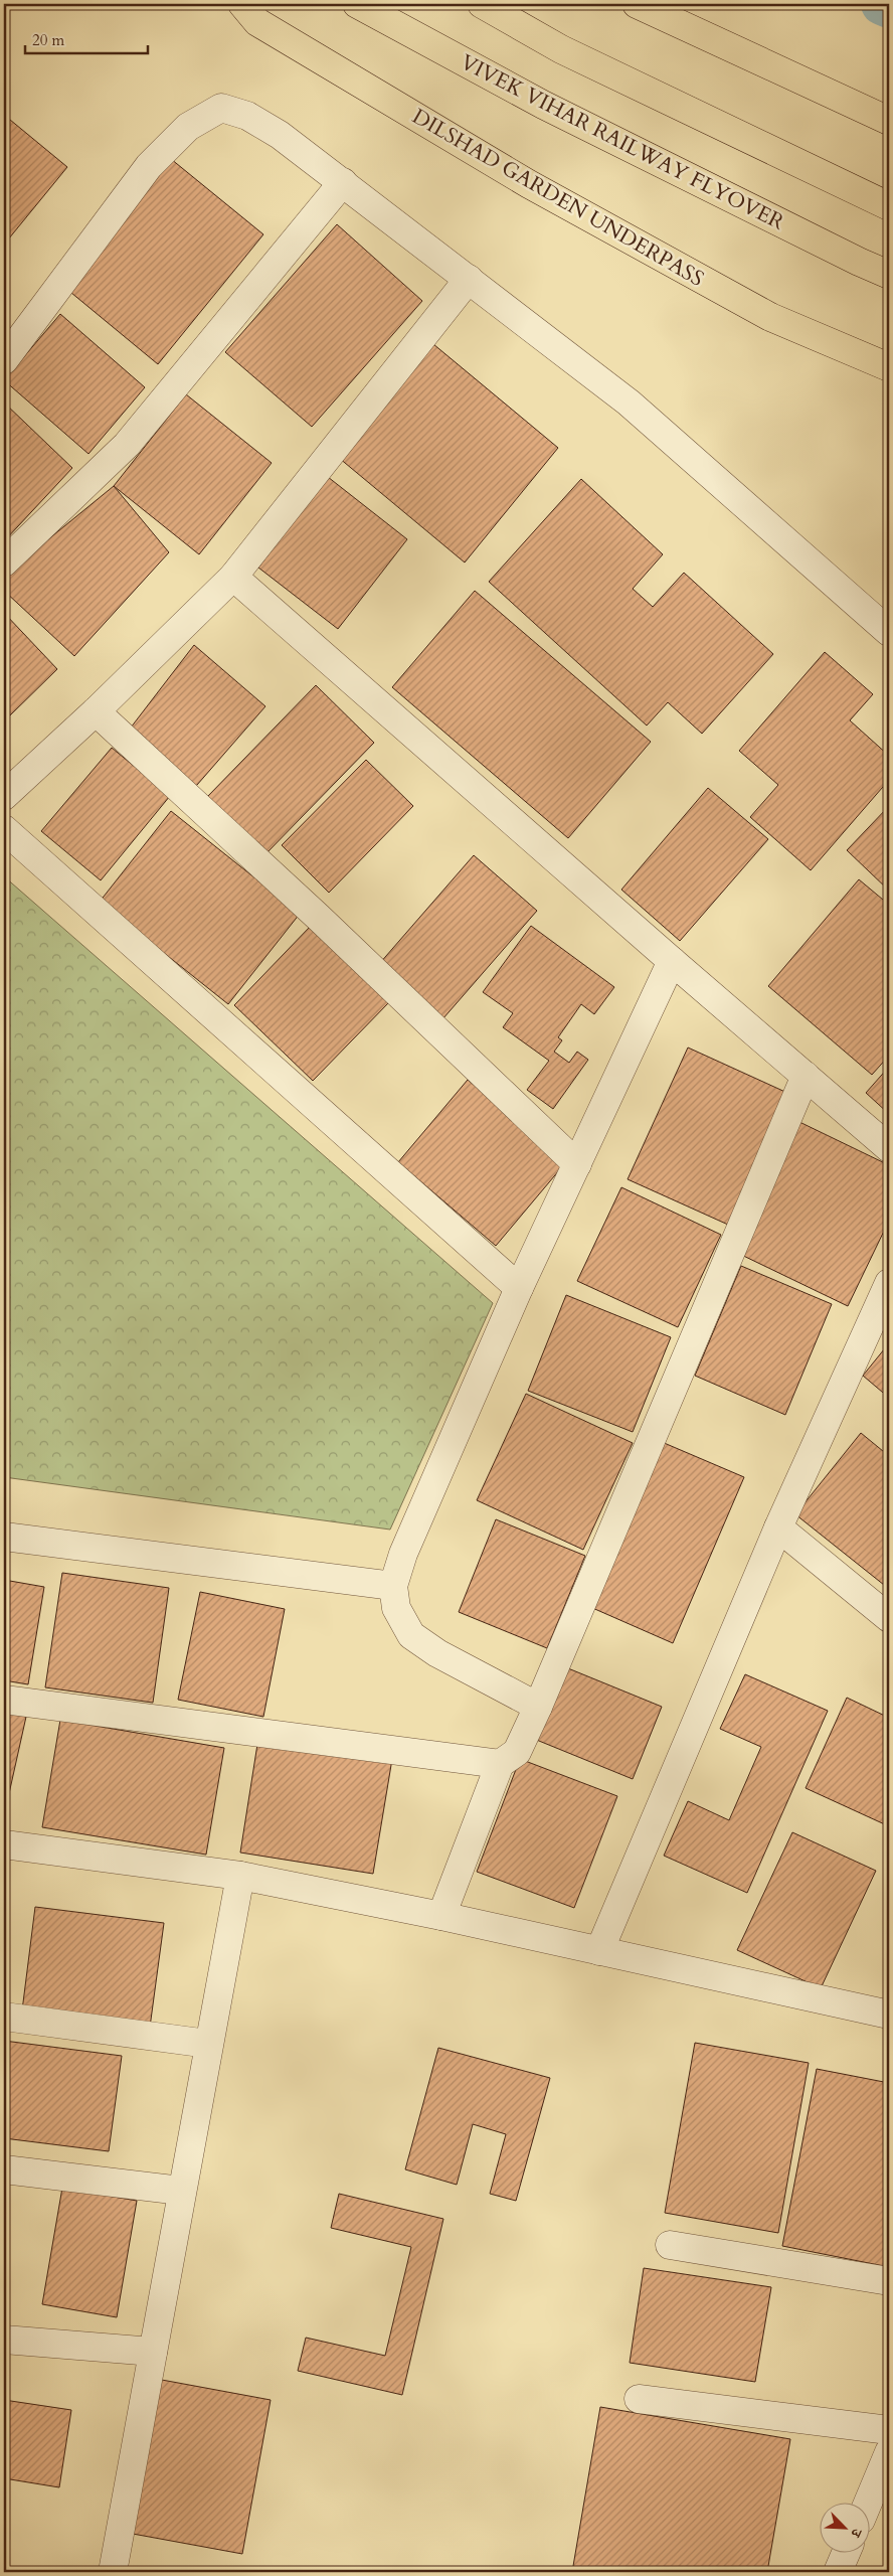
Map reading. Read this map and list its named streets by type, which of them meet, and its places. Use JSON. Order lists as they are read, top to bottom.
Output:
{
  "streets": {
    "main road": ["VIVEK VIHAR RAILWAY FLYOVER", "DILSHAD GARDEN UNDERPASS"]
  },
  "scale_bar": "20 m",
  "north": "bottom right"
}
